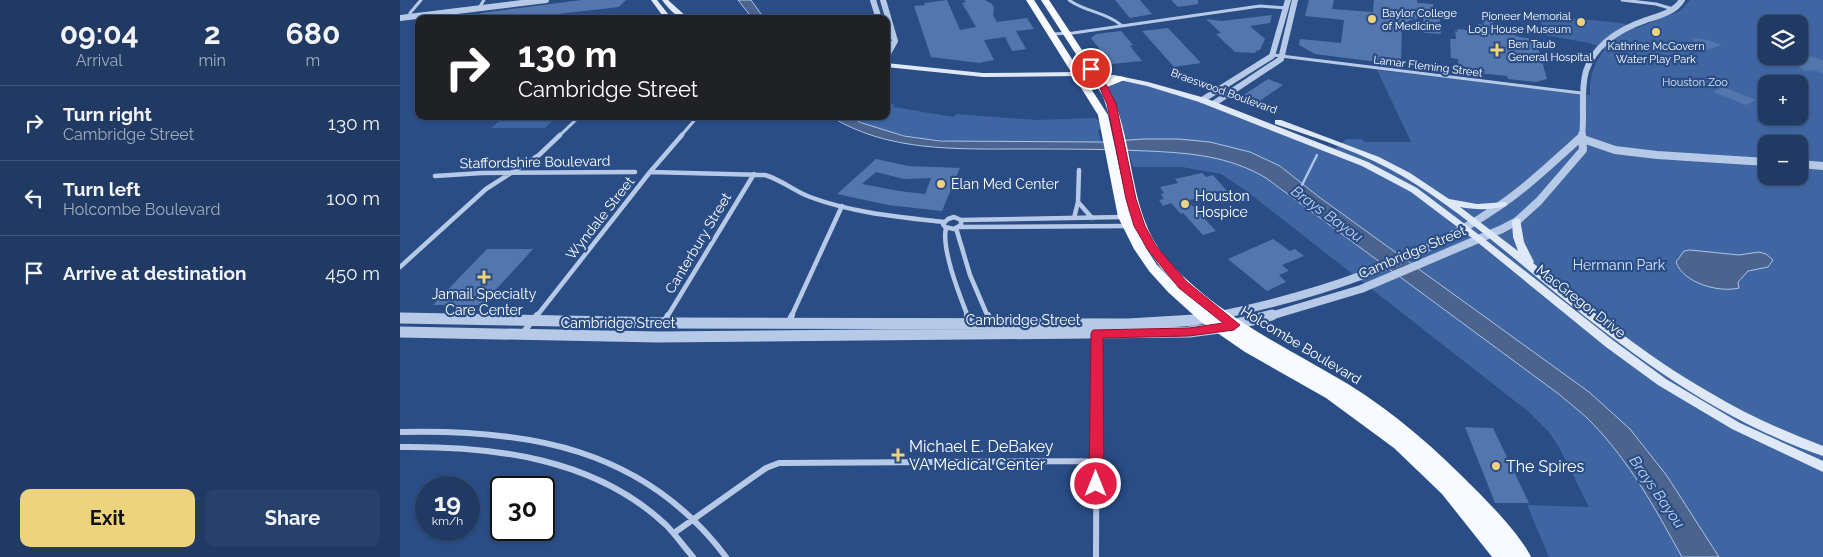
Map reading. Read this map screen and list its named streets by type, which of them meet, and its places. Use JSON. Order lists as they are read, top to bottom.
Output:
{
  "streets": {
    "main road": ["Braeswood Boulevard", "MacGregor Drive", "Holcombe Boulevard"],
    "street": [
      "Lamar Fleming Street",
      "Staffordshire Boulevard",
      "Wyndale Street",
      "Canterbury Street",
      "Cambridge Street"
    ]
  },
  "crossings": [
    ["Lamar Fleming Street", "Cambridge Street"],
    ["Braeswood Boulevard", "MacGregor Drive"],
    ["Braeswood Boulevard", "Holcombe Boulevard"],
    ["Wyndale Street", "Cambridge Street"],
    ["Canterbury Street", "Cambridge Street"],
    ["Cambridge Street", "MacGregor Drive"],
    ["Cambridge Street", "Holcombe Boulevard"]
  ],
  "water": ["Brays Bayou"],
  "parks": ["Houston Zoo", "Hermann Park"],
  "places": {
    "other": [
      "Baylor College of Medicine",
      "Pioneer Memorial Log House Museum",
      "Kathrine McGovern Water Play Park",
      "Elan Med Center",
      "Houston Hospice",
      "The Spires"
    ],
    "health": ["Ben Taub General Hospital", "Jamail Specialty Care Center", "Michael E. DeBakey VA Medical Center"]
  },
  "page": {
    "eta": [
      "09:04",
      "Arrival",
      "2",
      "min",
      "680",
      "m"
    ],
    "map_buttons": ["+", "−"],
    "turn": ["130 m", "Cambridge Street"],
    "list": [
      {
        "name": "Turn right",
        "note": "Cambridge Street",
        "value": "130 m"
      },
      {
        "name": "Turn left",
        "note": "Holcombe Boulevard",
        "value": "100 m"
      },
      {
        "name": "Arrive at destination",
        "value": "450 m"
      }
    ],
    "speed": "19 km/h",
    "limit": "30",
    "buttons": ["Exit", "Share"]
  }
}
